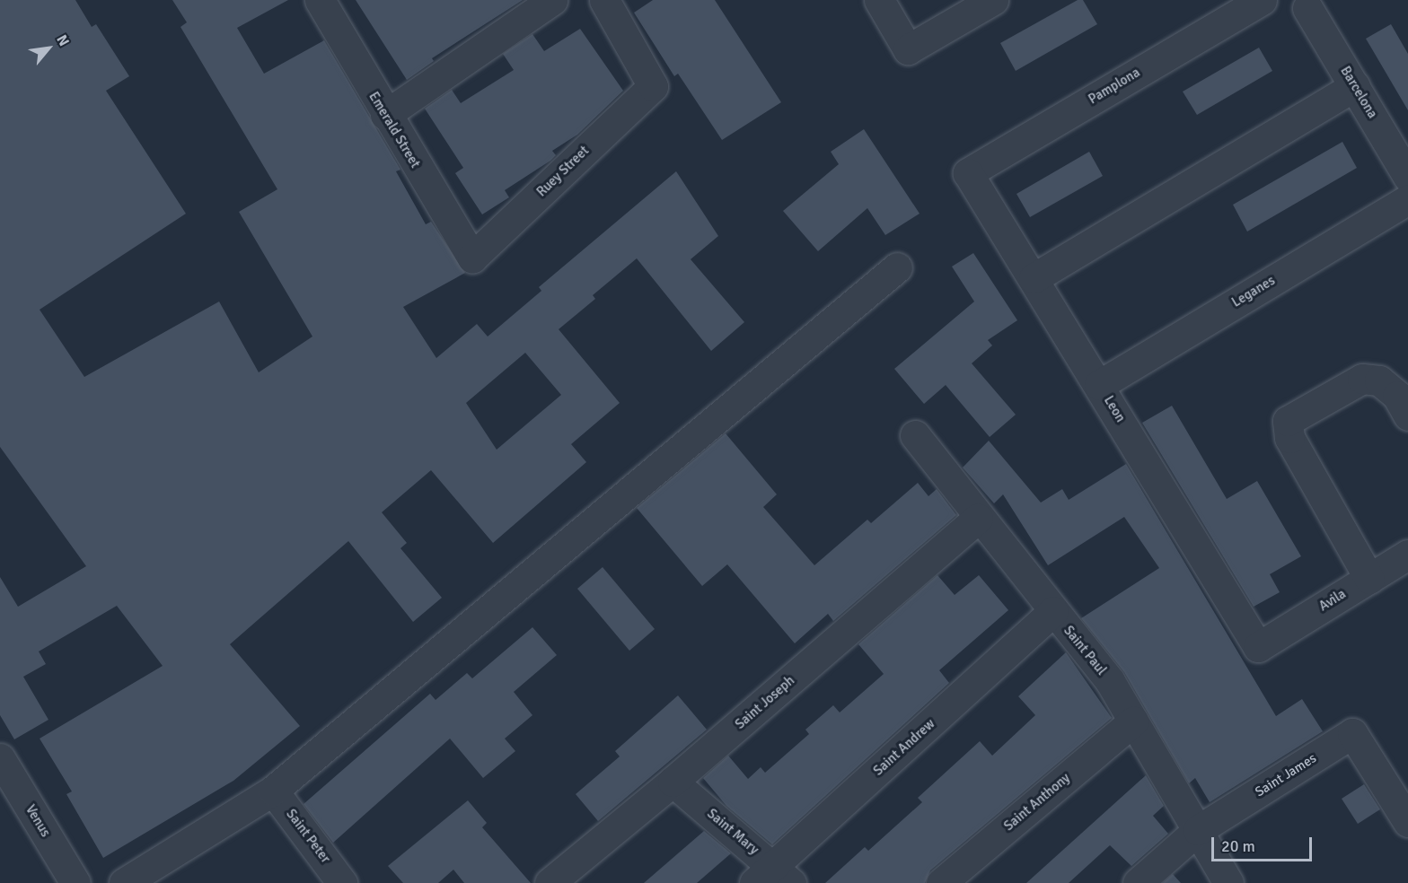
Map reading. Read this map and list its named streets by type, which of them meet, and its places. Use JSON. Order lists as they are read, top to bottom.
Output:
{
  "streets": {
    "street": [
      "Pamplona",
      "Barcelona",
      "Emerald Street",
      "Ruey Street",
      "Leganes",
      "Leon",
      "Avila",
      "Saint Paul",
      "Saint Joseph",
      "Saint Andrew",
      "Saint James",
      "Saint Anthony",
      "Venus",
      "Saint Mary",
      "Saint Peter"
    ]
  },
  "crossings": [
    ["Pamplona", "Leon"],
    ["Emerald Street", "Ruey Street"],
    ["Leganes", "Leon"],
    ["Leon", "Avila"],
    ["Saint Paul", "Saint Joseph"],
    ["Saint Paul", "Saint Andrew"],
    ["Saint Paul", "Saint James"],
    ["Saint Paul", "Saint Anthony"],
    ["Saint Joseph", "Saint Mary"],
    ["Saint Andrew", "Saint Mary"]
  ],
  "scale_bar": "20 m",
  "north": "top right"
}
